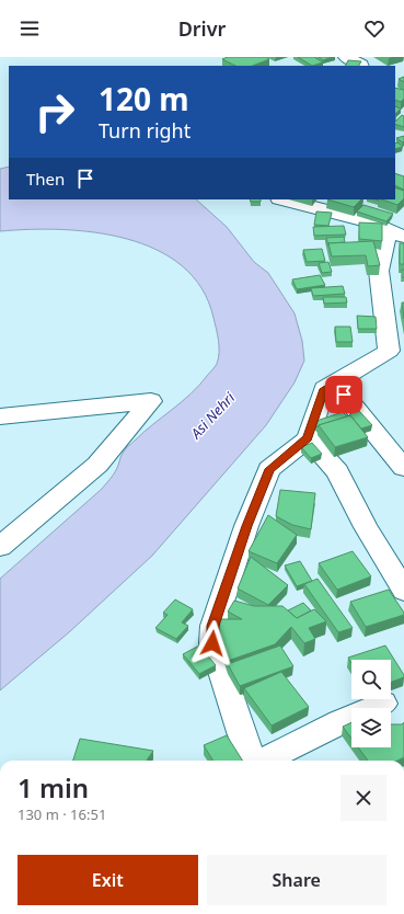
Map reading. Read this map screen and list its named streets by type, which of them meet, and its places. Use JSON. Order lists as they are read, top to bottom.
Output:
{
  "water": ["Asi Nehri"],
  "page": {
    "header": "Drivr",
    "turn": ["120 m", "Turn right"],
    "then": "Then",
    "heading": ["1 min", "130 m · 16:51"],
    "buttons": ["Exit", "Share"]
  }
}
